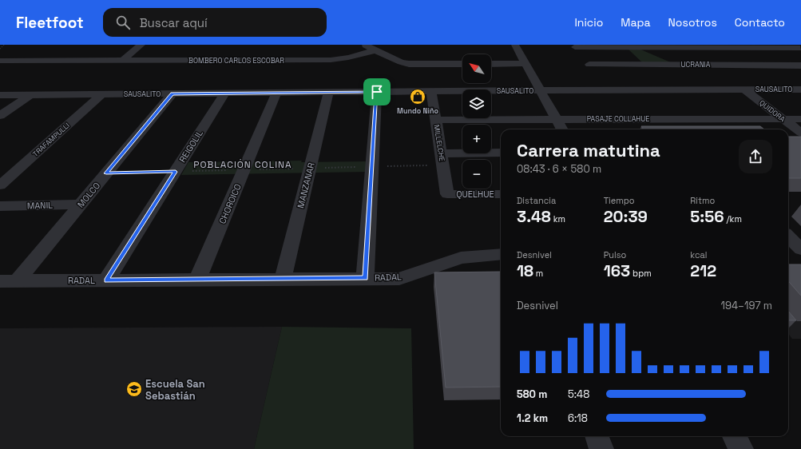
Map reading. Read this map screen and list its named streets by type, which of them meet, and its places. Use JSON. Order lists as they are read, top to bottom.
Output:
{
  "streets": {
    "street": [
      "BOMBERO CARLOS ESCOBAR",
      "UCRANIA",
      "SAUSALITO",
      "QUIDORA",
      "PASAJE COLLAHUE",
      "TRAFAMPULLI",
      "MILLELCHE",
      "REIGOLIL",
      "MANZANAR",
      "QUELHUE",
      "MOLCO",
      "CHOROICO",
      "MANIL",
      "RADAL"
    ]
  },
  "crossings": [
    ["SAUSALITO", "QUIDORA"],
    ["SAUSALITO", "TRAFAMPULLI"],
    ["SAUSALITO", "MILLELCHE"],
    ["SAUSALITO", "REIGOLIL"],
    ["SAUSALITO", "MANZANAR"],
    ["SAUSALITO", "MOLCO"],
    ["SAUSALITO", "CHOROICO"],
    ["QUIDORA", "PASAJE COLLAHUE"],
    ["PASAJE COLLAHUE", "MILLELCHE"],
    ["MILLELCHE", "QUELHUE"],
    ["REIGOLIL", "RADAL"],
    ["MANZANAR", "RADAL"],
    ["MOLCO", "MANIL"],
    ["MOLCO", "RADAL"],
    ["CHOROICO", "RADAL"]
  ],
  "districts": ["POBLACIÓN COLINA"],
  "places": {
    "shop": ["Mundo Niño"],
    "school or university": ["Escuela San Sebastián"]
  },
  "north": "top left",
  "page": {
    "header": "Fleetfoot",
    "search": "Buscar aquí",
    "nav": [
      "Inicio",
      "Mapa",
      "Nosotros",
      "Contacto"
    ],
    "map_buttons": ["+", "−"],
    "heading": ["Carrera matutina", "08:43 · 6 × 580 m"],
    "stats": [
      ["Distancia", "3.48 km"],
      ["Tiempo", "20:39"],
      ["Ritmo", "5:56 /km"],
      ["Desnivel", "18 m"],
      ["Pulso", "163 bpm"],
      ["kcal", "212"]
    ],
    "chart": ["Desnivel", "194–197 m"],
    "list": [
      {
        "name": "580 m",
        "note": "5:48"
      },
      {
        "name": "1.2 km",
        "note": "6:18"
      }
    ]
  }
}
